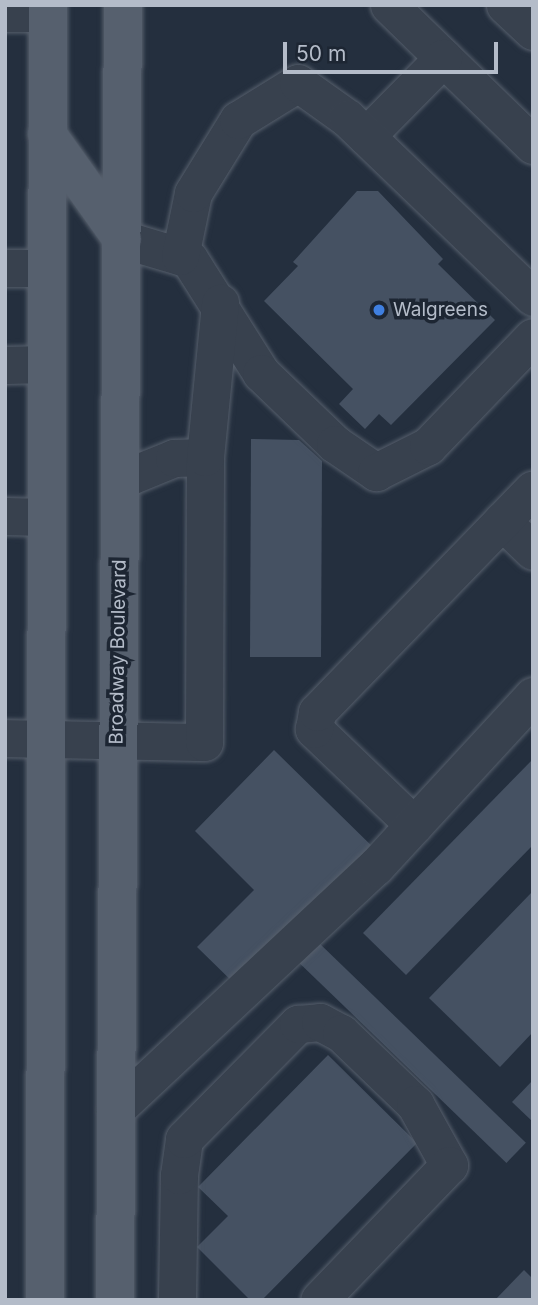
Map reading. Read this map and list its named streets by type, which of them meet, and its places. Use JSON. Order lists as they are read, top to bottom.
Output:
{
  "streets": {
    "main road": ["Broadway Boulevard"]
  },
  "places": ["Walgreens"],
  "scale_bar": "50 m"
}
